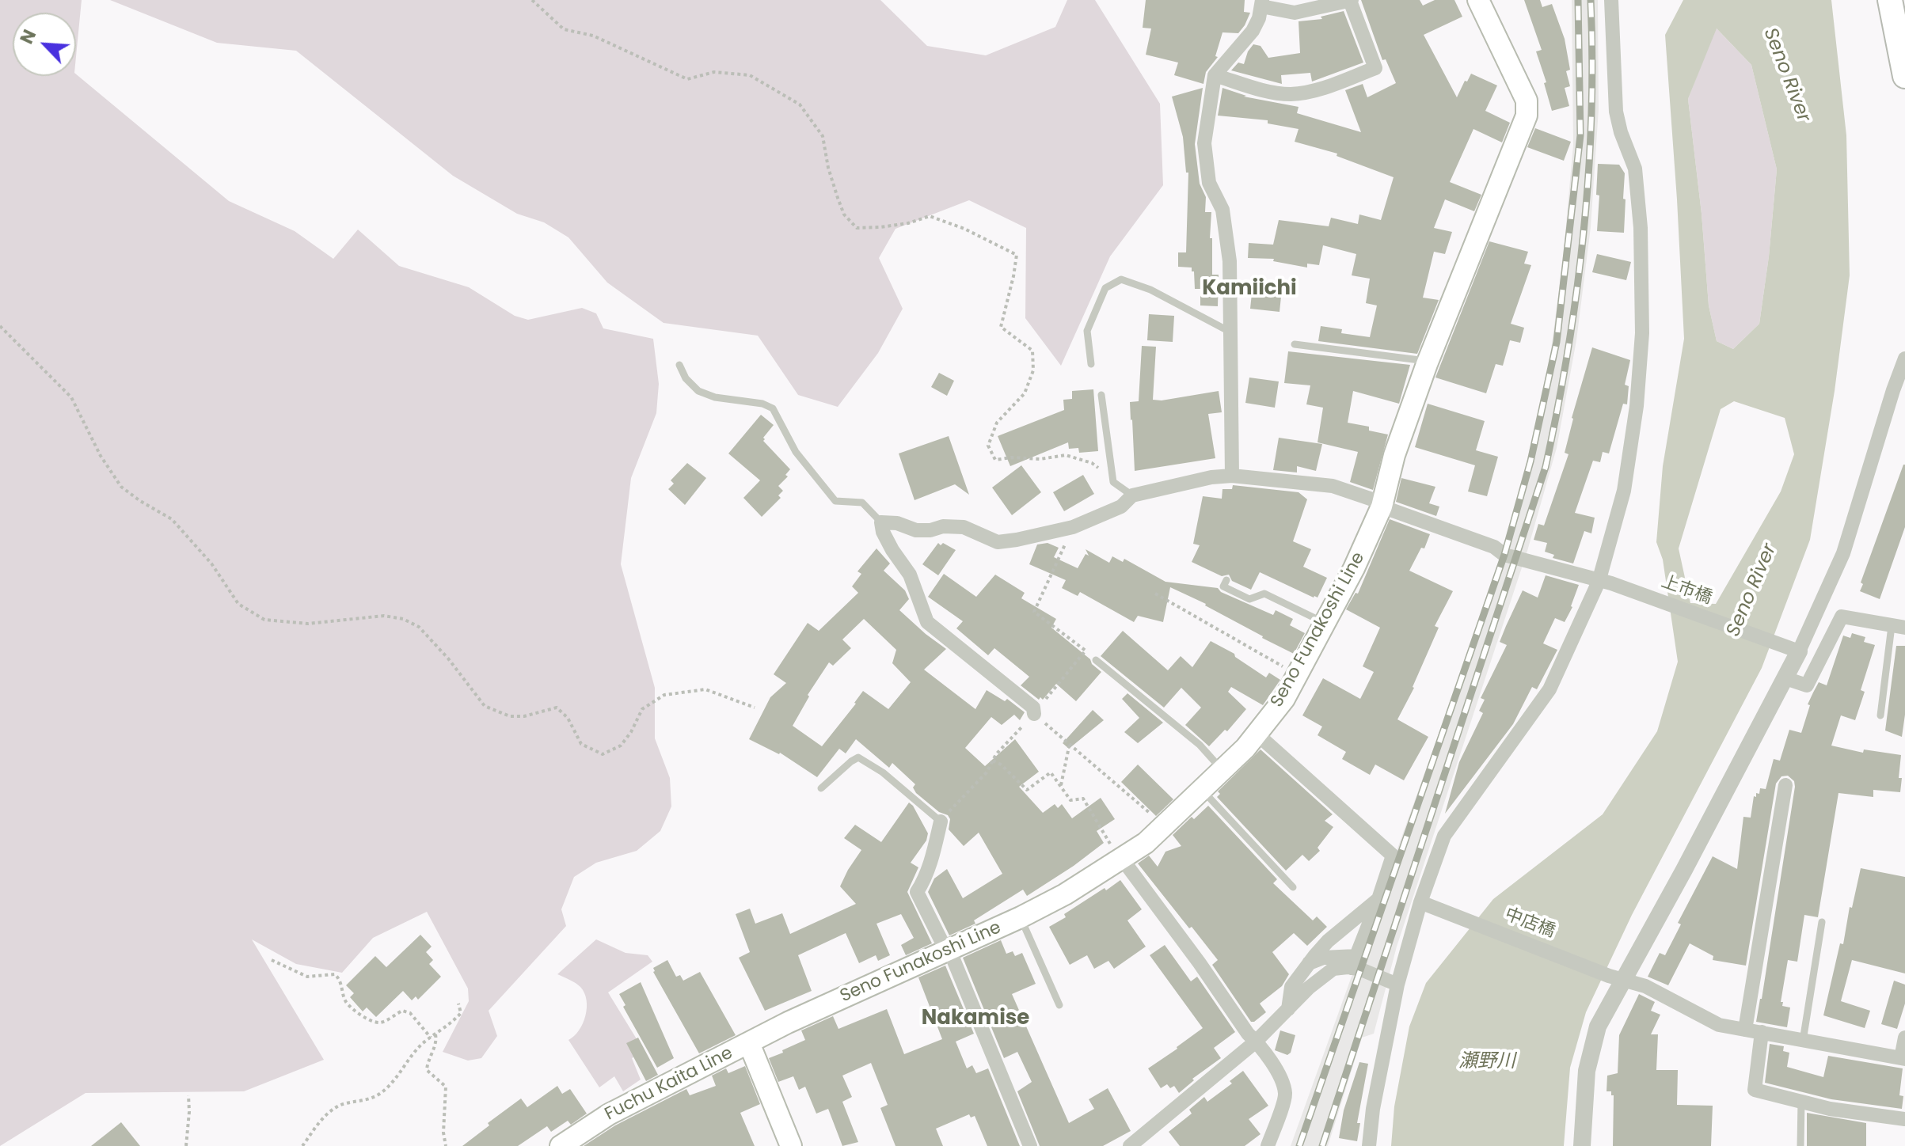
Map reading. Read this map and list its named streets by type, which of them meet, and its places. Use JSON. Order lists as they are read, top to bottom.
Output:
{
  "streets": {
    "main road": ["Seno Funakoshi Line", "Fuchu Kaita Line"],
    "street": ["上市橋", "中店橋"]
  },
  "crossings": [
    ["上市橋", "Seno Funakoshi Line"],
    ["Seno Funakoshi Line", "Fuchu Kaita Line"]
  ],
  "districts": ["Kamiichi", "Nakamise"],
  "water": ["Seno River", "瀬野川"],
  "north": "top left"
}
